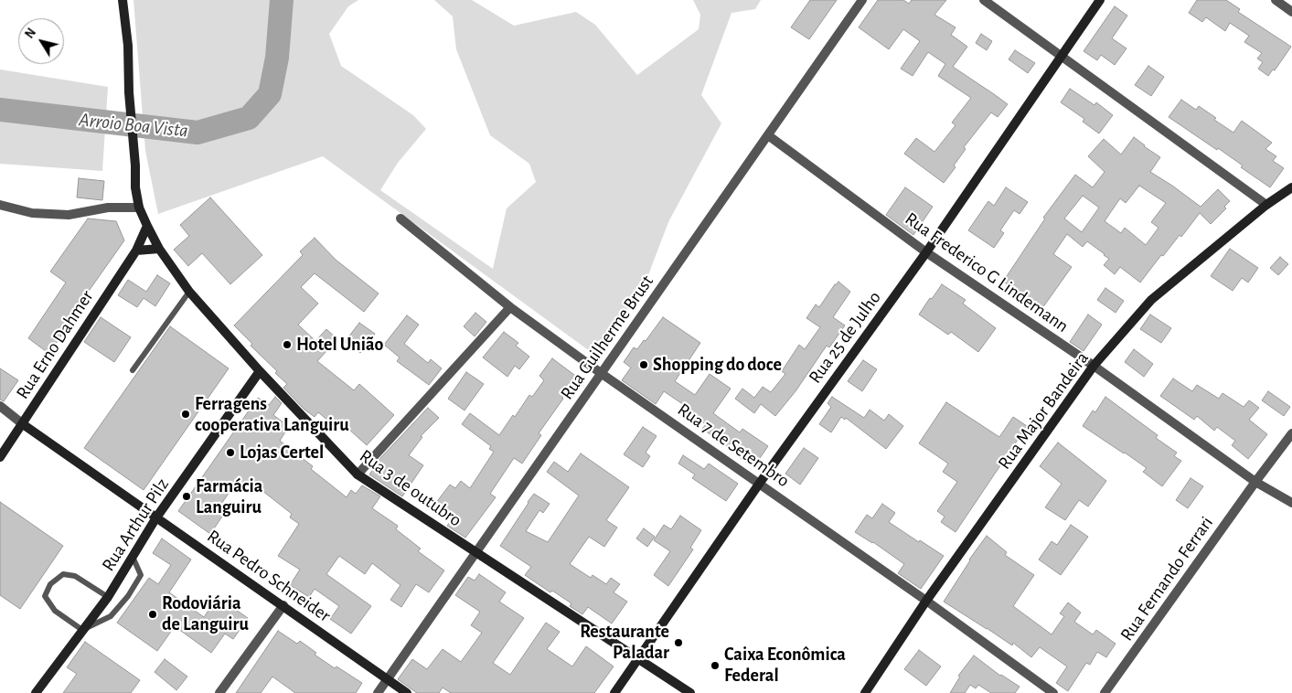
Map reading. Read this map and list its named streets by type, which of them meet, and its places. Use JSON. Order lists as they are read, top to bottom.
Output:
{
  "streets": {
    "main road": [
      "Rua 25 de Julho",
      "Rua Erno Dahmer",
      "Rua Major Bandeira",
      "Rua 3 de outubro",
      "Rua Arthur Pilz",
      "Rua Pedro Schneider"
    ],
    "street": [
      "Rua Frederico G Lindemann",
      "Rua Guilherme Brust",
      "Rua 7 de Setembro",
      "Rua Fernando Ferrari"
    ]
  },
  "crossings": [
    ["Rua Frederico G Lindemann", "Rua Guilherme Brust"],
    ["Rua Frederico G Lindemann", "Rua 25 de Julho"],
    ["Rua Frederico G Lindemann", "Rua Major Bandeira"],
    ["Rua Frederico G Lindemann", "Rua Fernando Ferrari"],
    ["Rua Guilherme Brust", "Rua 7 de Setembro"],
    ["Rua Guilherme Brust", "Rua 3 de outubro"],
    ["Rua Guilherme Brust", "Rua Pedro Schneider"],
    ["Rua 25 de Julho", "Rua 7 de Setembro"],
    ["Rua 25 de Julho", "Rua 3 de outubro"],
    ["Rua Erno Dahmer", "Rua 3 de outubro"],
    ["Rua Erno Dahmer", "Rua Pedro Schneider"],
    ["Rua Major Bandeira", "Rua 7 de Setembro"],
    ["Rua 3 de outubro", "Rua Arthur Pilz"],
    ["Rua Arthur Pilz", "Rua Pedro Schneider"]
  ],
  "water": ["Arroio Boa Vista"],
  "places": [
    "Hotel União",
    "Shopping do doce",
    "Ferragens cooperativa Languiru",
    "Lojas Certel",
    "Farmácia Languiru",
    "Rodoviária de Languiru",
    "Restaurante Paladar",
    "Caixa Econômica Federal"
  ],
  "north": "top left"
}
